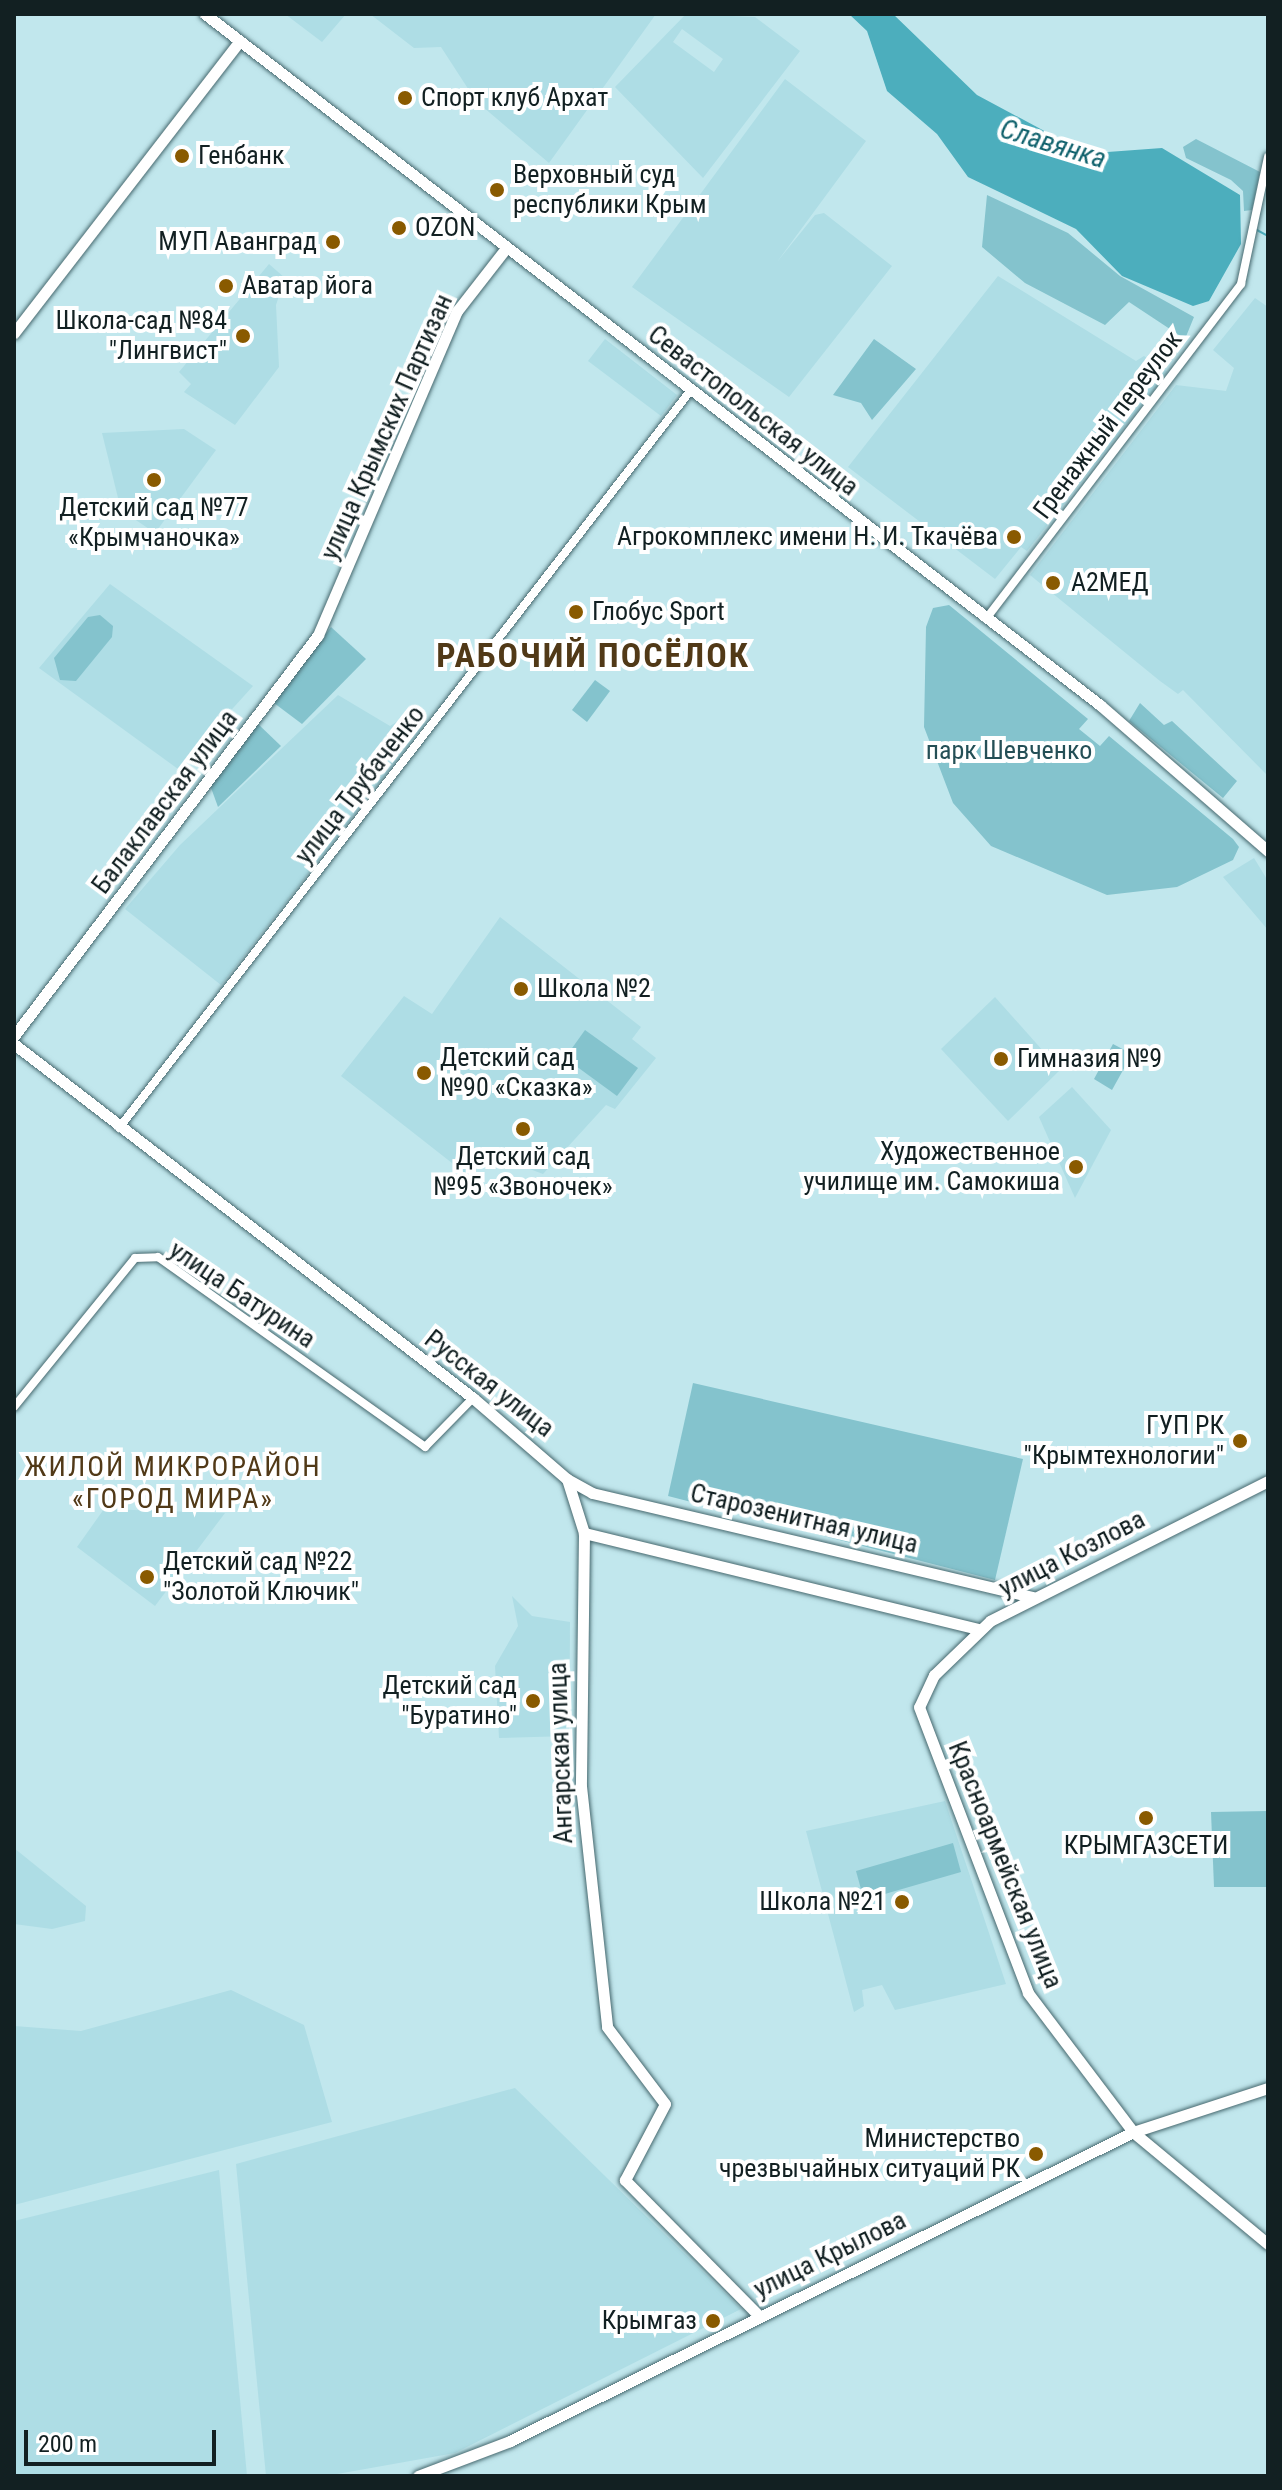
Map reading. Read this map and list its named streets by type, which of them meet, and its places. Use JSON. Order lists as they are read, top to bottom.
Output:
{
  "streets": {
    "main road": [
      "Севастопольская улица",
      "улица Крымских Партизан",
      "Балаклавская улица",
      "Русская улица",
      "Старозенитная улица",
      "улица Козлова",
      "Ангарская улица",
      "Красноармейская улица",
      "улица Крылова"
    ],
    "street": ["Гренажный переулок", "улица Трубаченко", "улица Батурина"]
  },
  "crossings": [
    ["Севастопольская улица", "Гренажный переулок"],
    ["Севастопольская улица", "улица Крымских Партизан"],
    ["Севастопольская улица", "улица Трубаченко"],
    ["улица Крымских Партизан", "Балаклавская улица"],
    ["улица Трубаченко", "Русская улица"],
    ["улица Батурина", "Русская улица"],
    ["Русская улица", "Старозенитная улица"],
    ["Русская улица", "Ангарская улица"],
    ["Старозенитная улица", "улица Козлова"],
    ["улица Козлова", "Красноармейская улица"],
    ["Ангарская улица", "улица Крылова"],
    ["Красноармейская улица", "улица Крылова"]
  ],
  "districts": ["РАБОЧИЙ ПОСЁЛОК", "ЖИЛОЙ МИКРОРАЙОН «ГОРОД МИРА»"],
  "water": ["Славянка"],
  "parks": ["парк Шевченко"],
  "places": [
    "Спорт клуб Архат",
    "Генбанк",
    "Верховный суд республики Крым",
    "OZON",
    "МУП Аванград",
    "Аватар йога",
    "Школа-сад №84 \"Лингвист\"",
    "Детский сад №77 «Крымчаночка»",
    "Агрокомплекс имени Н. И. Ткачёва",
    "А2МЕД",
    "Глобус Sport",
    "Школа №2",
    "Гимназия №9",
    "Детский сад №90 «Сказка»",
    "Детский сад №95 «Звоночек»",
    "Художественное училище им. Самокиша",
    "ГУП РК \"Крымтехнологии\"",
    "Детский сад №22 \"Золотой Ключик\"",
    "Детский сад \"Буратино\"",
    "КРЫМГАЗСЕТИ",
    "Школа №21",
    "Министерство чрезвычайных ситуаций РК",
    "Крымгаз"
  ],
  "scale_bar": "200 m"
}
